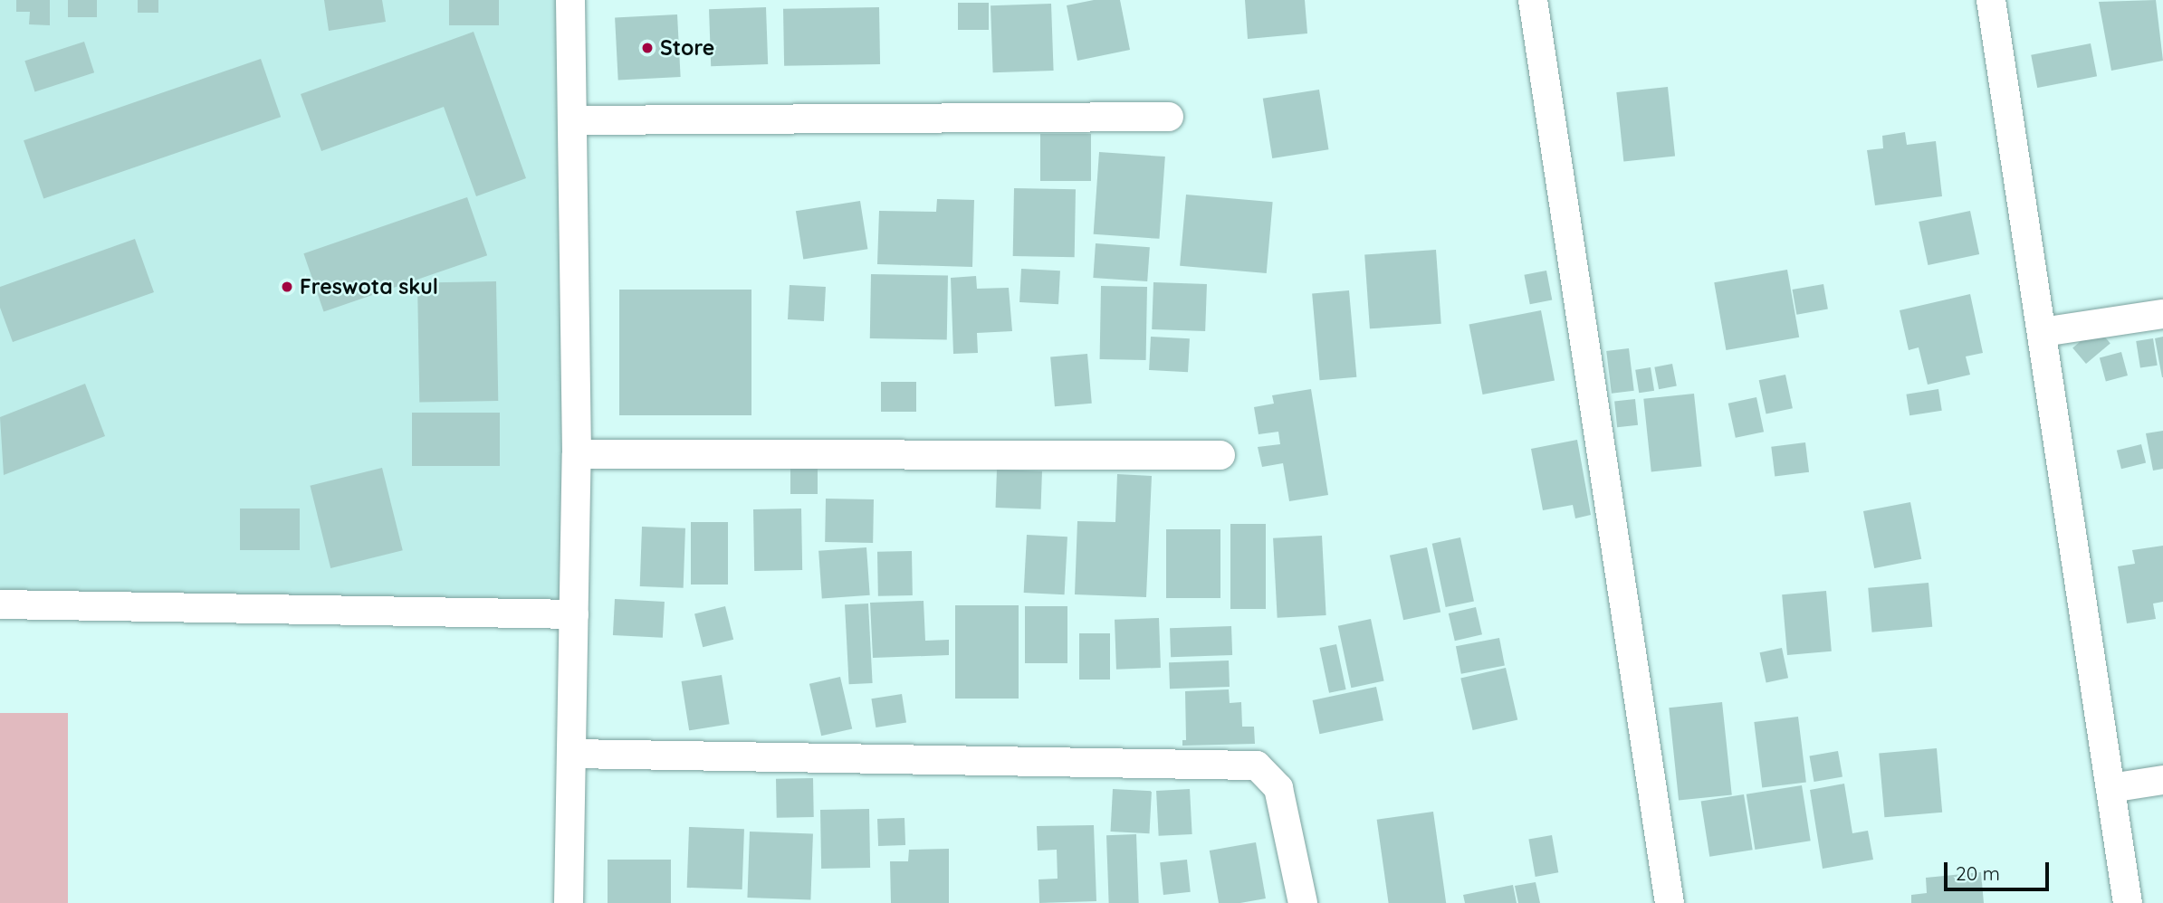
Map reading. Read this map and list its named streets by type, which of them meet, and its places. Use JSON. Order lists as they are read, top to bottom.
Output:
{
  "places": ["Store", "Freswota skul"],
  "scale_bar": "20 m"
}
